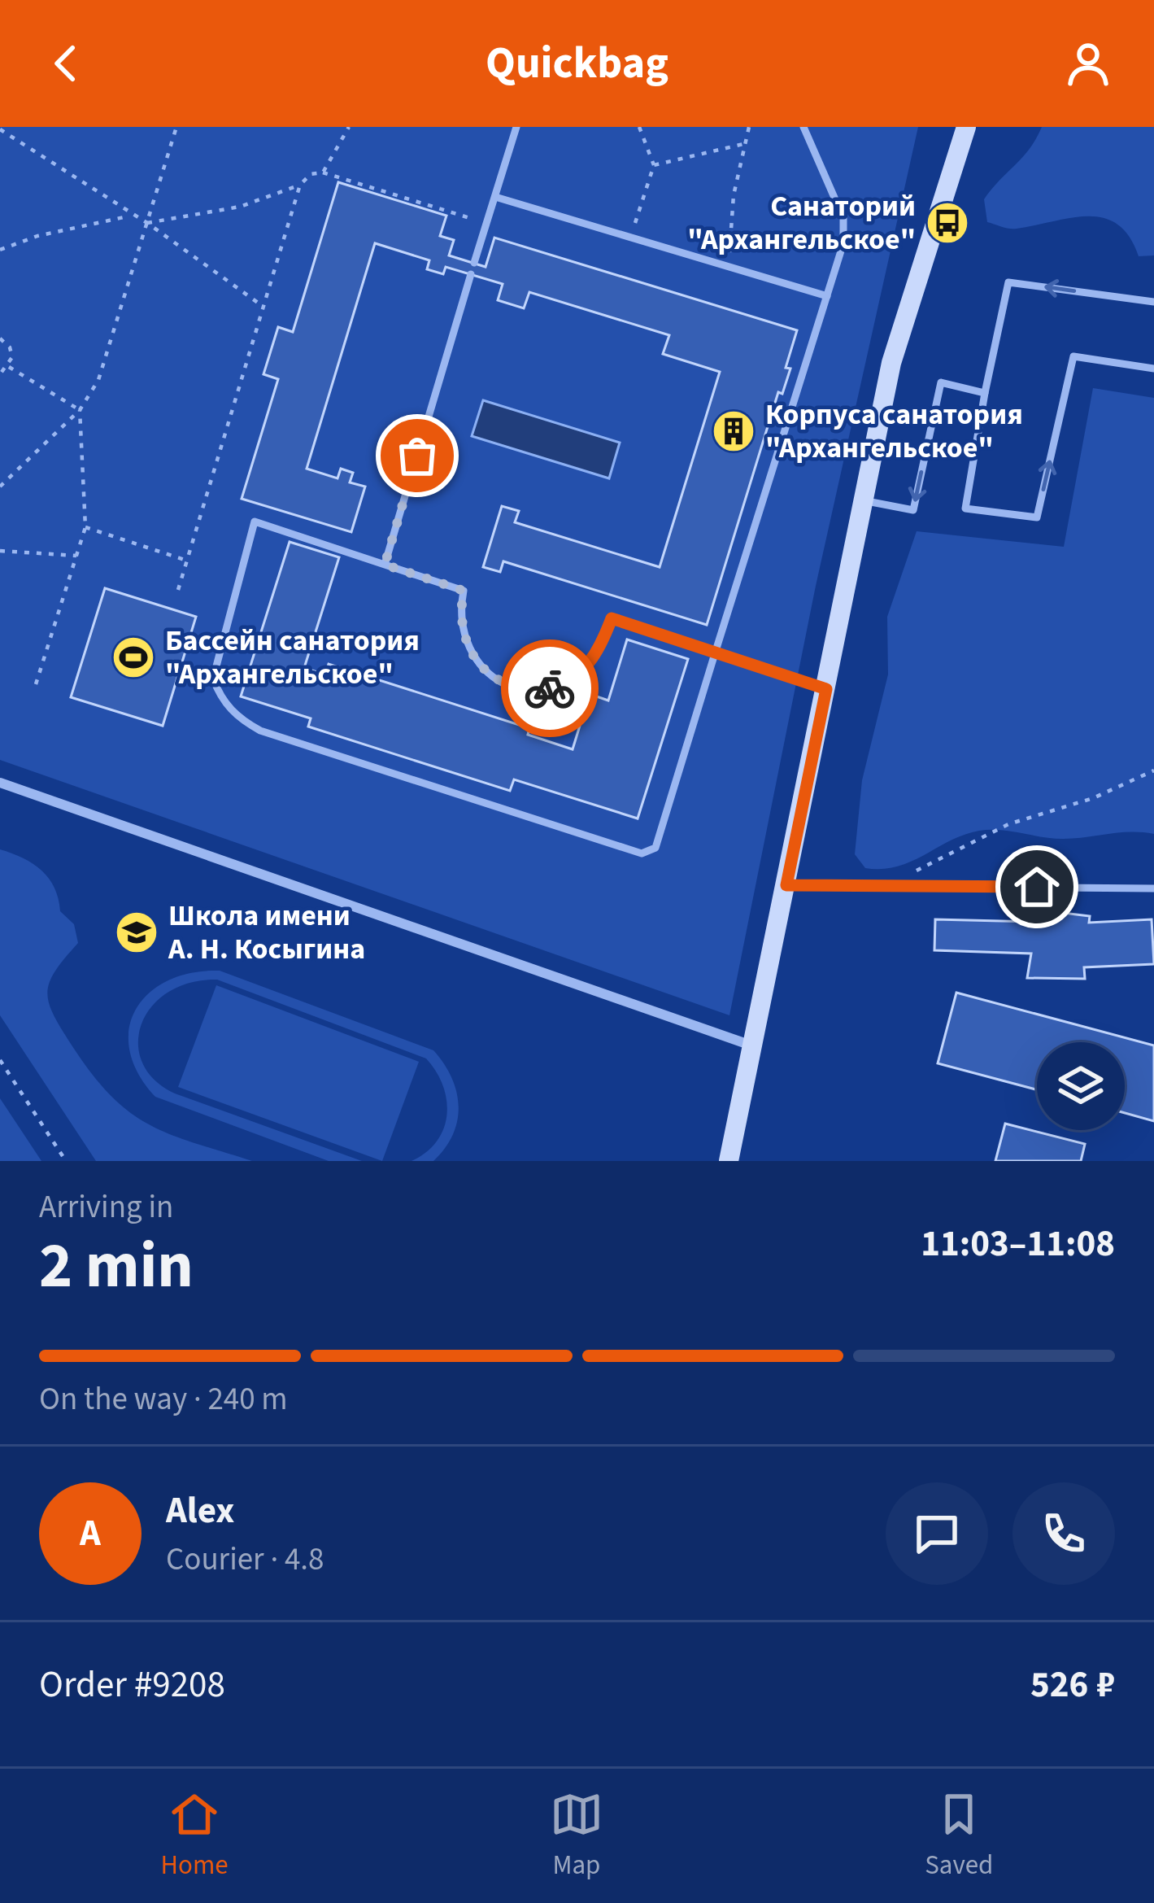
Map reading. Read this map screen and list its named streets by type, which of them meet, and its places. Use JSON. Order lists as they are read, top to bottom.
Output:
{
  "places": {
    "bus stop": ["Санаторий \"Архангельское\""],
    "building": ["Корпуса санатория \"Архангельское\""],
    "sports": ["Бассейн санатория \"Архангельское\""],
    "school or university": ["Школа имени А. Н. Косыгина"]
  },
  "page": {
    "header": "Quickbag",
    "heading": ["2 min", "Arriving in", "11:03–11:08"],
    "panel": [
      "Alex",
      "Courier · 4.8",
      "Order #9208",
      "526 ₽"
    ],
    "bar": "On the way · 240 m",
    "round": "A",
    "tabs": ["Home", "Map", "Saved"]
  }
}
